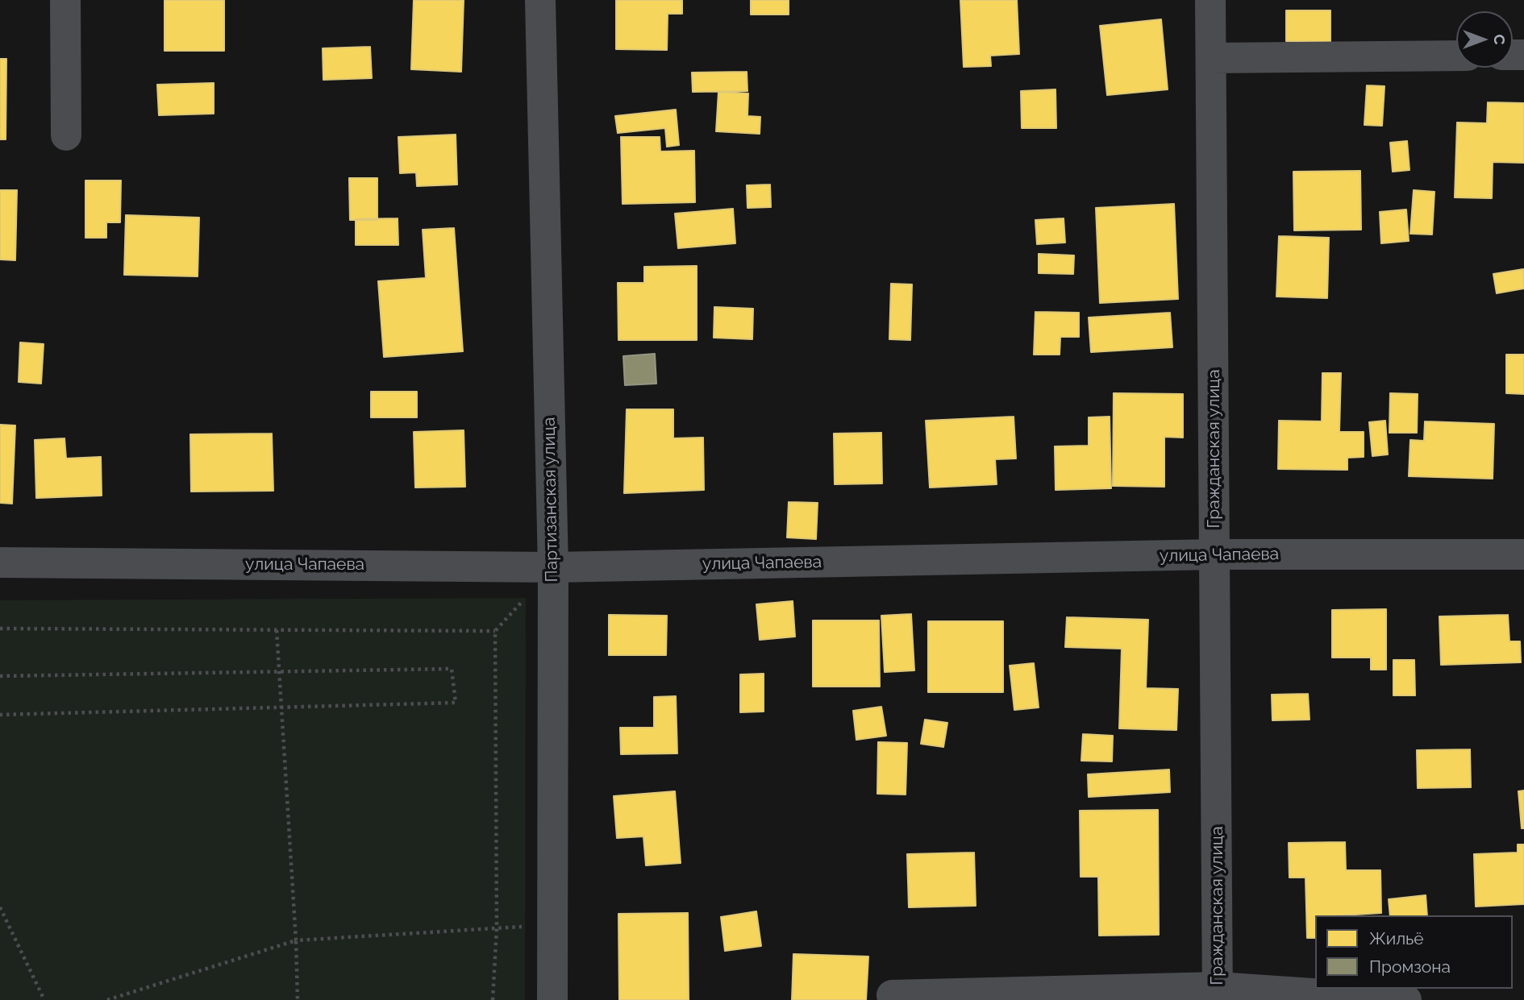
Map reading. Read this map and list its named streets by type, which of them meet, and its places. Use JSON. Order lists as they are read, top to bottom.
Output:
{
  "streets": {
    "street": ["Гражданская улица", "Партизанская улица", "улица Чапаева"]
  },
  "crossings": [
    ["Гражданская улица", "улица Чапаева"],
    ["Партизанская улица", "улица Чапаева"]
  ],
  "legend": ["Жильё", "Промзона"],
  "north": "right"
}
